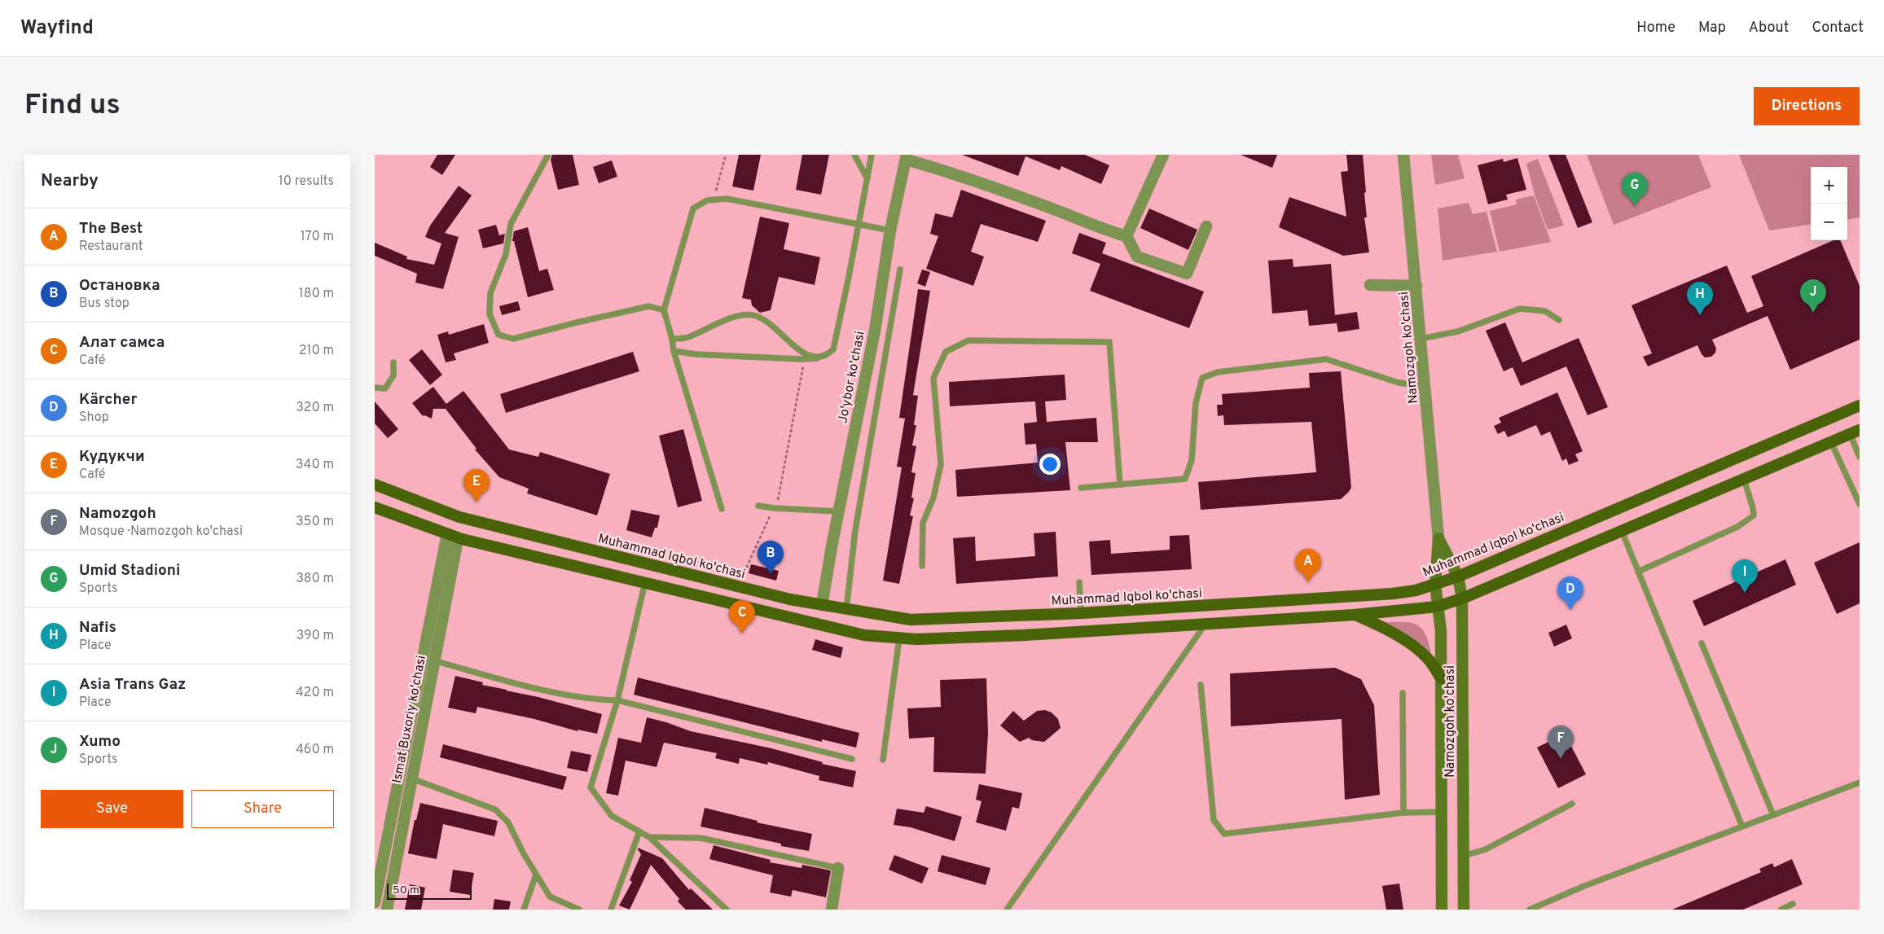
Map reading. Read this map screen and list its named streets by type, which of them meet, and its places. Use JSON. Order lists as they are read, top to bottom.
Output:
{
  "streets": {
    "main road": ["Namozgoh ko'chasi", "Muhammad Iqbol ko'chasi"],
    "street": ["Jo'ybor ko'chasi", "Ismat Buxoriy ko'chasi"]
  },
  "crossings": [
    ["Namozgoh ko'chasi", "Muhammad Iqbol ko'chasi"],
    ["Jo'ybor ko'chasi", "Muhammad Iqbol ko'chasi"]
  ],
  "scale_bar": "50 m",
  "page": {
    "header": "Wayfind",
    "nav": [
      "Home",
      "Map",
      "About",
      "Contact"
    ],
    "buttons": [
      "Directions",
      ["Save", "Share"]
    ],
    "title": "Find us",
    "heading": ["Nearby", "10 results"],
    "map_buttons": ["+", "−"],
    "pins": [
      "G",
      "J",
      "H",
      "E",
      "B",
      "A",
      "I",
      "D",
      "C",
      "F"
    ],
    "list": [
      {
        "mark": "A",
        "name": "The Best",
        "note": "Restaurant",
        "value": "170 m"
      },
      {
        "mark": "B",
        "name": "Остановка",
        "note": "Bus stop",
        "value": "180 m"
      },
      {
        "mark": "C",
        "name": "Алат самса",
        "note": "Café",
        "value": "210 m"
      },
      {
        "mark": "D",
        "name": "Kärcher",
        "note": "Shop",
        "value": "320 m"
      },
      {
        "mark": "E",
        "name": "Кудукчи",
        "note": "Café",
        "value": "340 m"
      },
      {
        "mark": "F",
        "name": "Namozgoh",
        "note": "Mosque · Namozgoh ko'chasi",
        "value": "350 m"
      },
      {
        "mark": "G",
        "name": "Umid Stadioni",
        "note": "Sports",
        "value": "380 m"
      },
      {
        "mark": "H",
        "name": "Nafis",
        "note": "Place",
        "value": "390 m"
      },
      {
        "mark": "I",
        "name": "Asia Trans Gaz",
        "note": "Place",
        "value": "420 m"
      },
      {
        "mark": "J",
        "name": "Xumo",
        "note": "Sports",
        "value": "460 m"
      }
    ],
    "scale": "50 m"
  }
}
